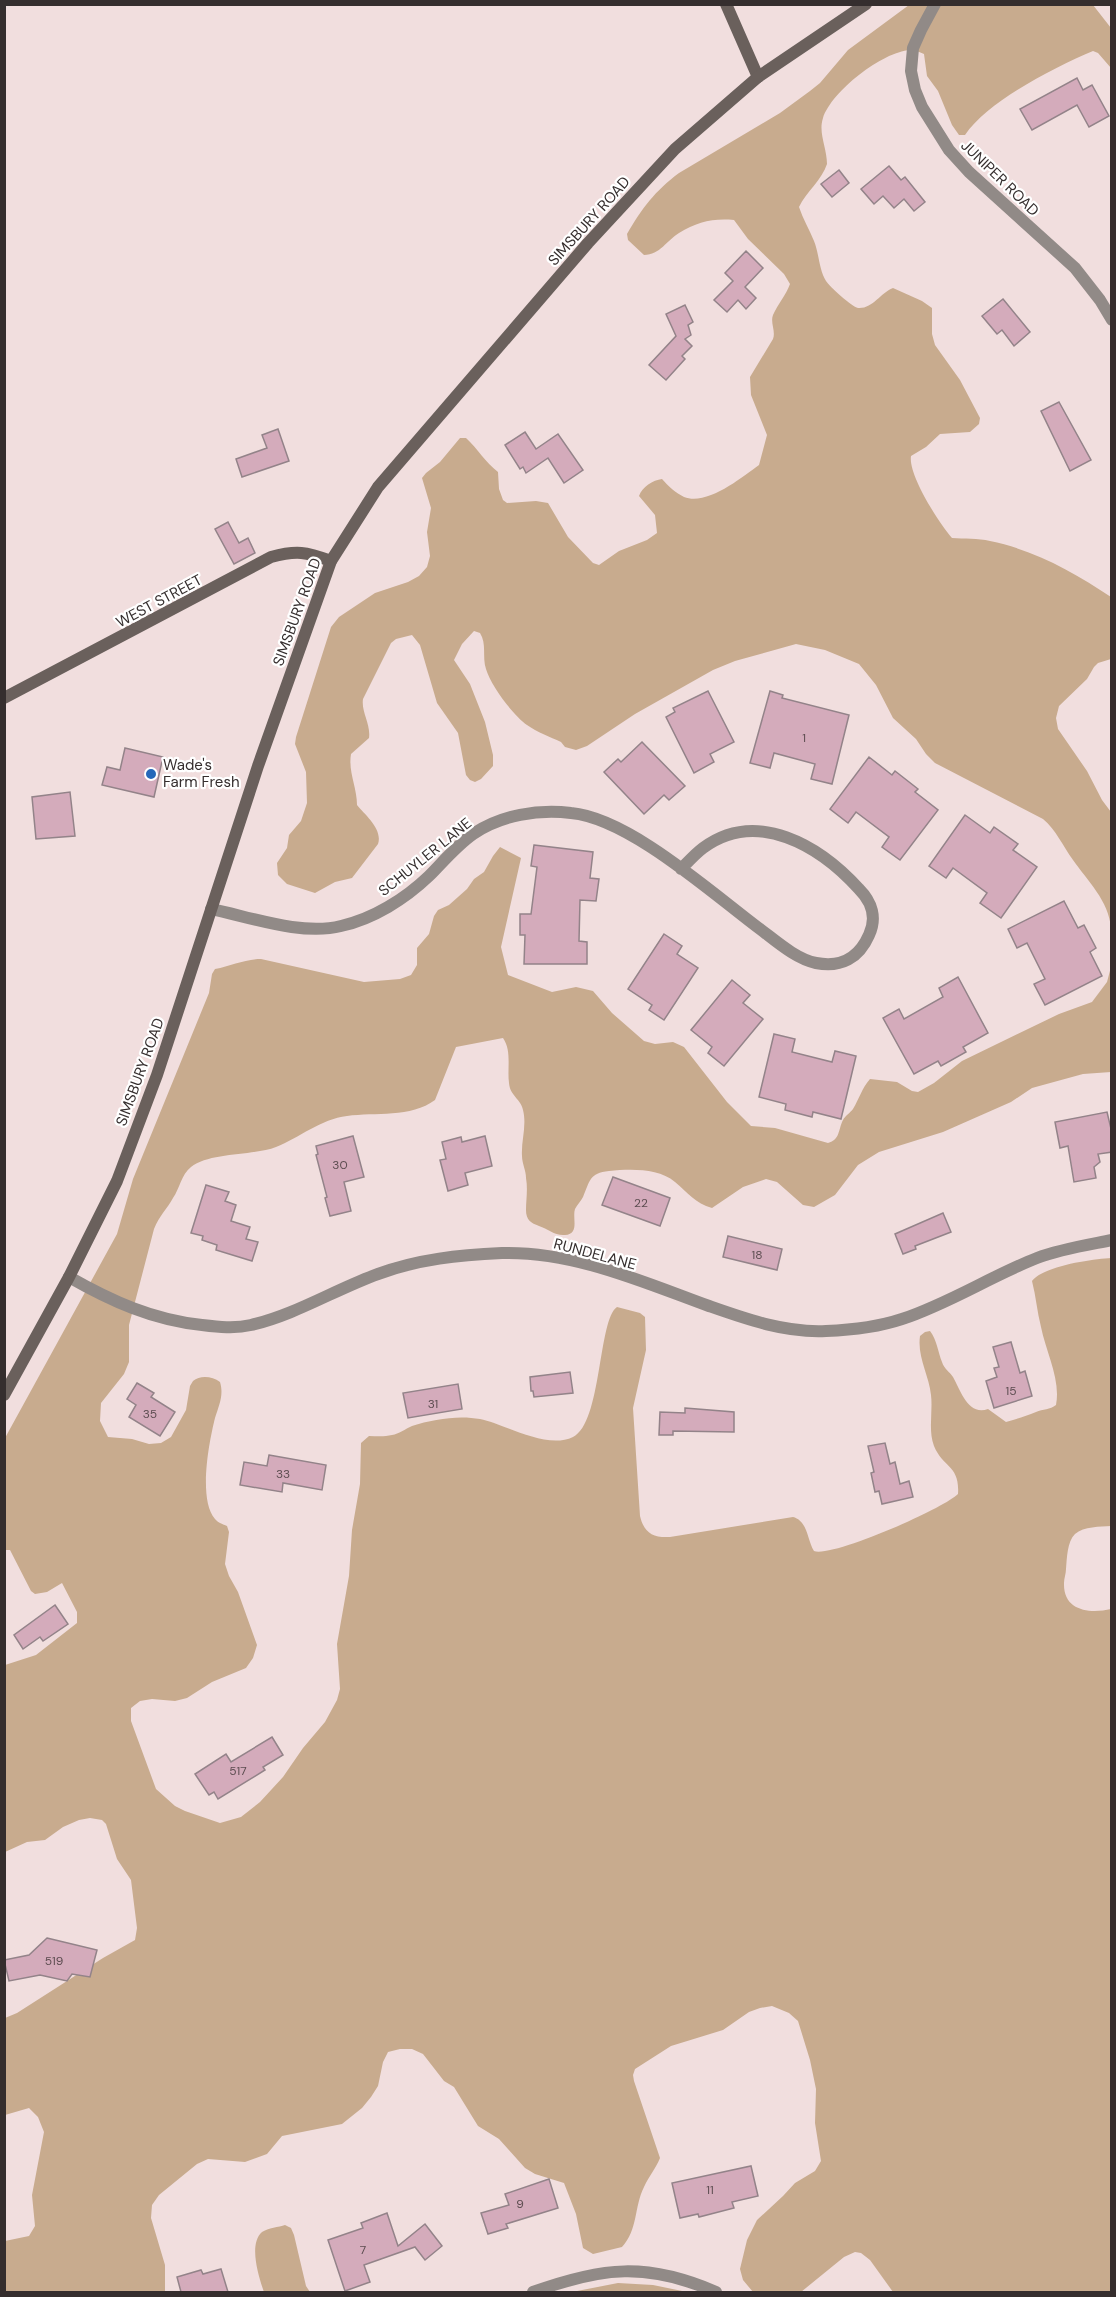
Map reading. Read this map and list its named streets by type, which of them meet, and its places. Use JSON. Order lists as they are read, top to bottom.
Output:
{
  "streets": {
    "main road": ["SIMSBURY ROAD", "WEST STREET"],
    "street": ["JUNIPER ROAD", "SCHUYLER LANE", "RUNDELANE"]
  },
  "crossings": [
    ["SIMSBURY ROAD", "WEST STREET"],
    ["SIMSBURY ROAD", "SCHUYLER LANE"],
    ["SIMSBURY ROAD", "RUNDELANE"]
  ],
  "places": ["Wade's Farm Fresh"],
  "house_numbers": [
    "1",
    "30",
    "22",
    "18",
    "15",
    "31",
    "35",
    "33",
    "517",
    "519",
    "11",
    "9",
    "7"
  ]
}
